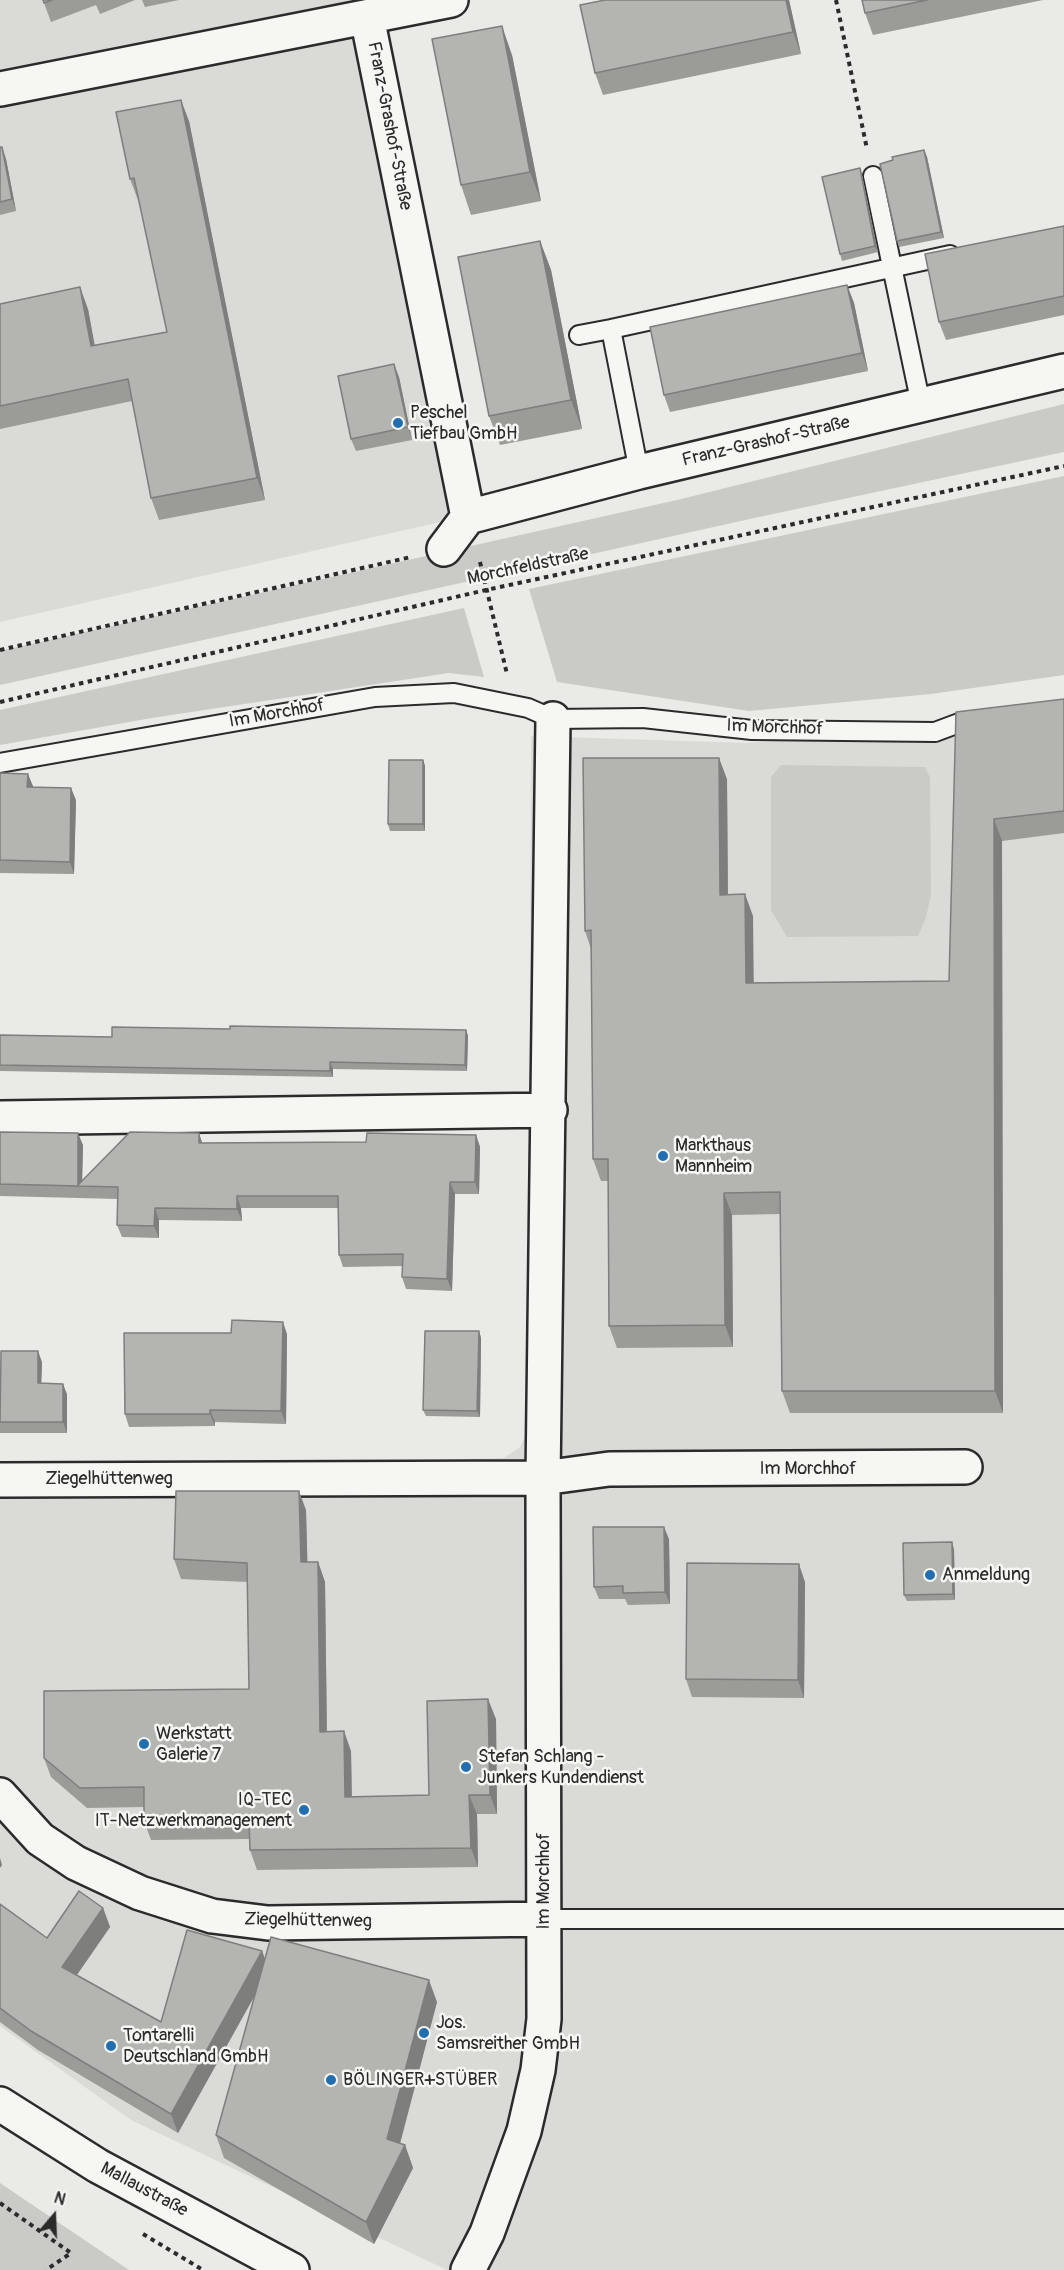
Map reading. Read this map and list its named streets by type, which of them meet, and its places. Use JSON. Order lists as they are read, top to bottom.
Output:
{
  "streets": {
    "street": [
      "Franz-Grashof-Straße",
      "Im Morchhof",
      "Ziegelhüttenweg",
      "Mallaustraße"
    ],
    "path": ["Morchfeldstraße"]
  },
  "crossings": [
    ["Im Morchhof", "Ziegelhüttenweg"]
  ],
  "places": [
    "Peschel Tiefbau GmbH",
    "Markthaus Mannheim",
    "Anmeldung",
    "Werkstatt Galerie 7",
    "Stefan Schlang - Junkers Kundendienst",
    "IQ-TEC IT-Netzwerkmanagement",
    "Jos. Samsreither GmbH",
    "Tontarelli Deutschland GmbH",
    "BÖLINGER+STÜBER"
  ],
  "north": "top"
}
